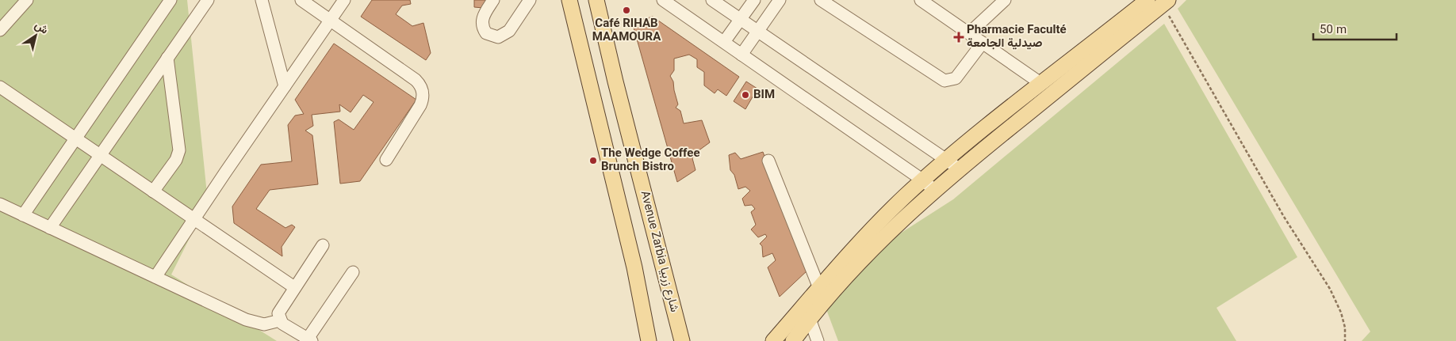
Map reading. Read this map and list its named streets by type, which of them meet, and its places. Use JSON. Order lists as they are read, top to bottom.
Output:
{
  "streets": {
    "main road": ["Avenue Zarbia شارع زربيا"]
  },
  "places": {
    "other": ["Café RIHAB MAAMOURA", "BIM", "The Wedge Coffee Brunch Bistro"],
    "health": ["Pharmacie Faculté صيدلية الجامعة"]
  },
  "scale_bar": "50 m",
  "north": "top right"
}
